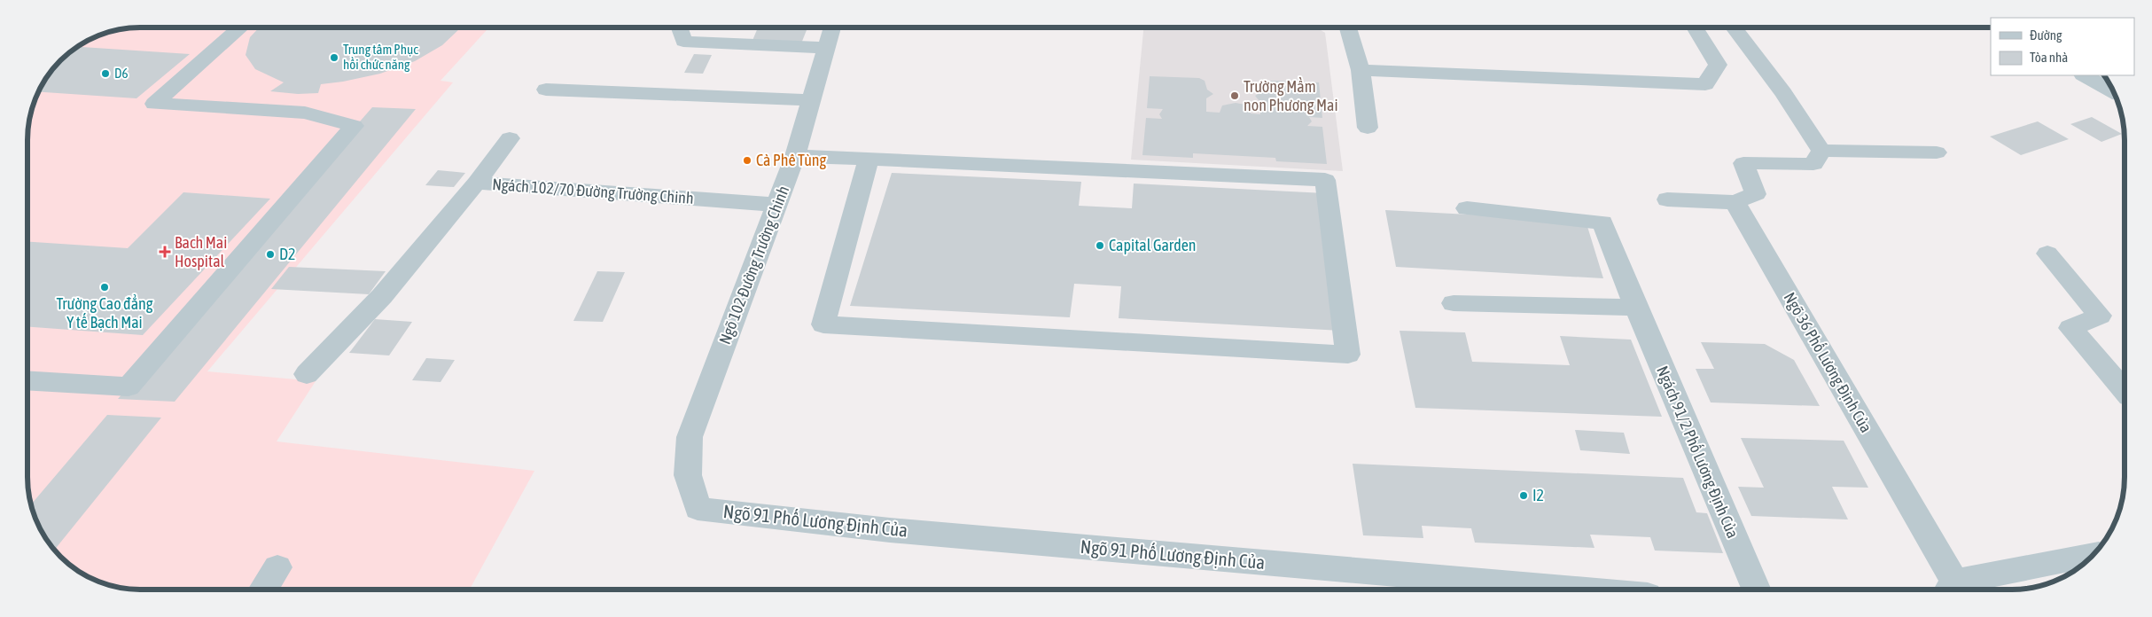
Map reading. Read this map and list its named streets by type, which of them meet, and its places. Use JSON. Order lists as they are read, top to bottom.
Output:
{
  "streets": {
    "street": [
      "Ngách 102/70 Đường Trường Chinh",
      "Ngõ 102 Đường Trường Chinh",
      "Ngõ 36 Phố Lương Định Của",
      "Ngách 91/2 Phố Lương Định Của",
      "Ngõ 91 Phố Lương Định Của"
    ]
  },
  "crossings": [
    ["Ngách 102/70 Đường Trường Chinh", "Ngõ 102 Đường Trường Chinh"],
    ["Ngõ 102 Đường Trường Chinh", "Ngõ 91 Phố Lương Định Của"]
  ],
  "places": {
    "other": [
      "Trung tâm Phục hồi chức năng",
      "D6",
      "Trường Mầm non Phương Mai",
      "Cà Phê Tùng",
      "Capital Garden",
      "D2",
      "Trường Cao đẳng Y tế Bạch Mai",
      "I2"
    ],
    "health": ["Bach Mai Hospital"]
  },
  "legend": ["Đường", "Tòa nhà"]
}
